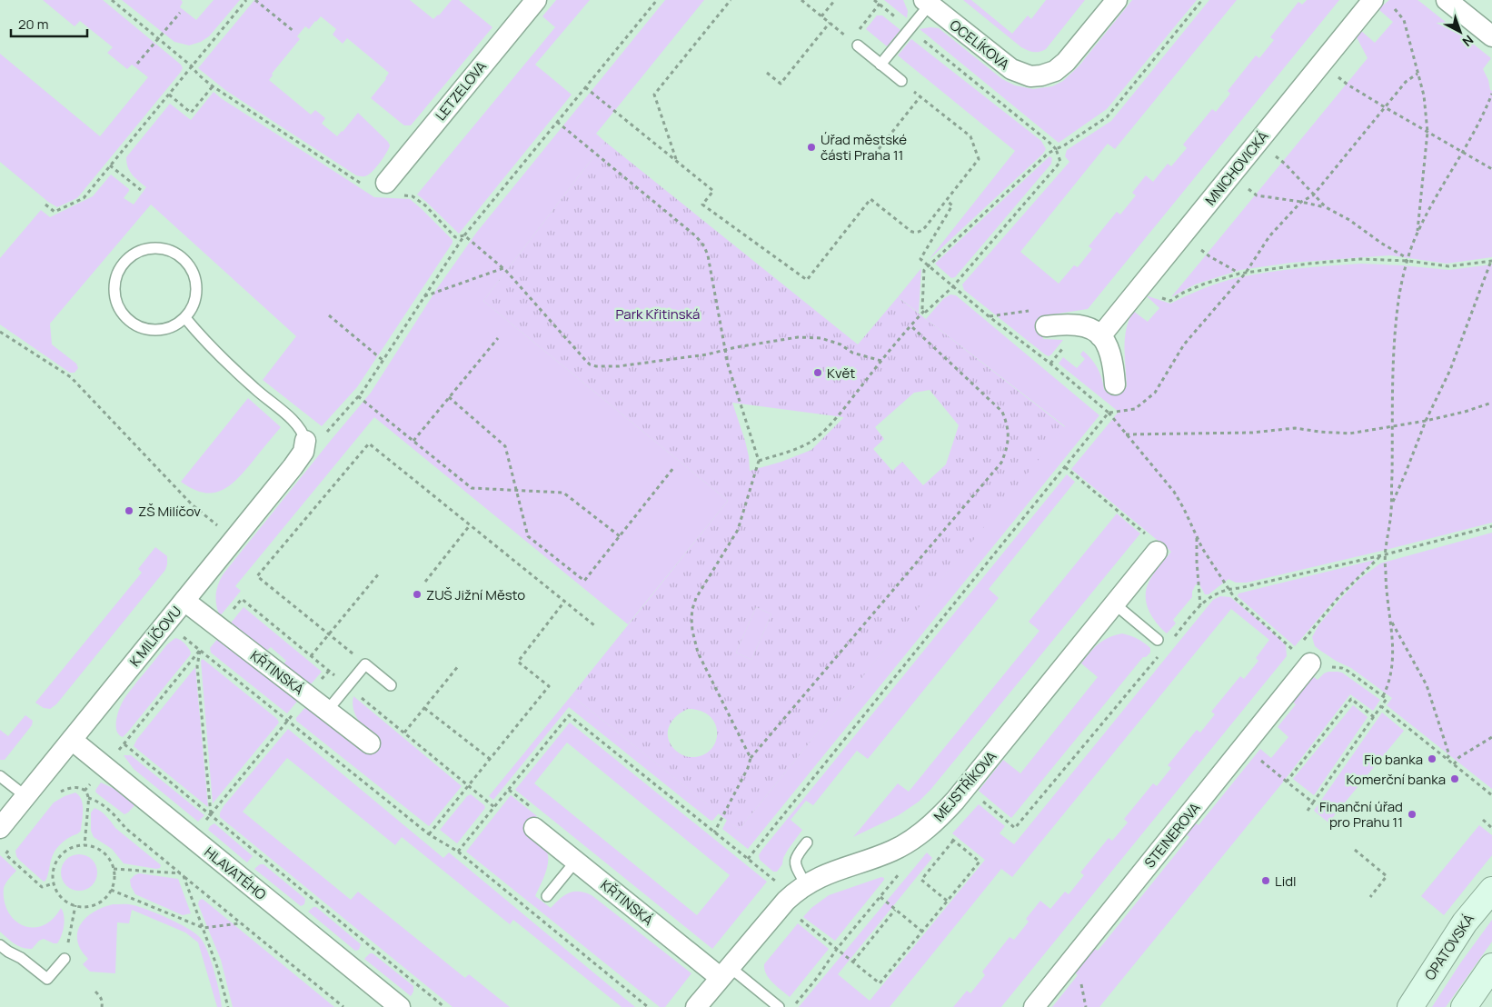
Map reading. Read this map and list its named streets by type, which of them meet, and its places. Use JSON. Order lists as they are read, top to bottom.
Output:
{
  "streets": {
    "main road": ["OPATOVSKÁ"],
    "street": [
      "OCELÍKOVA",
      "LETZELOVA",
      "MNICHOVICKÁ",
      "K MILÍČOVU",
      "KŘTINSKÁ",
      "MEJSTŘÍKOVA",
      "STEINEROVA",
      "HLAVATÉHO"
    ]
  },
  "crossings": [
    ["K MILÍČOVU", "KŘTINSKÁ"],
    ["K MILÍČOVU", "HLAVATÉHO"],
    ["KŘTINSKÁ", "MEJSTŘÍKOVA"]
  ],
  "parks": ["Park Křitinská"],
  "places": [
    "Úřad městské části Praha 11",
    "Květ",
    "ZŠ Milíčov",
    "ZUŠ Jižní Město",
    "Fio banka",
    "Komerční banka",
    "Finanční úřad pro Prahu 11",
    "Lidl"
  ],
  "scale_bar": "20 m",
  "north": "bottom right"
}
